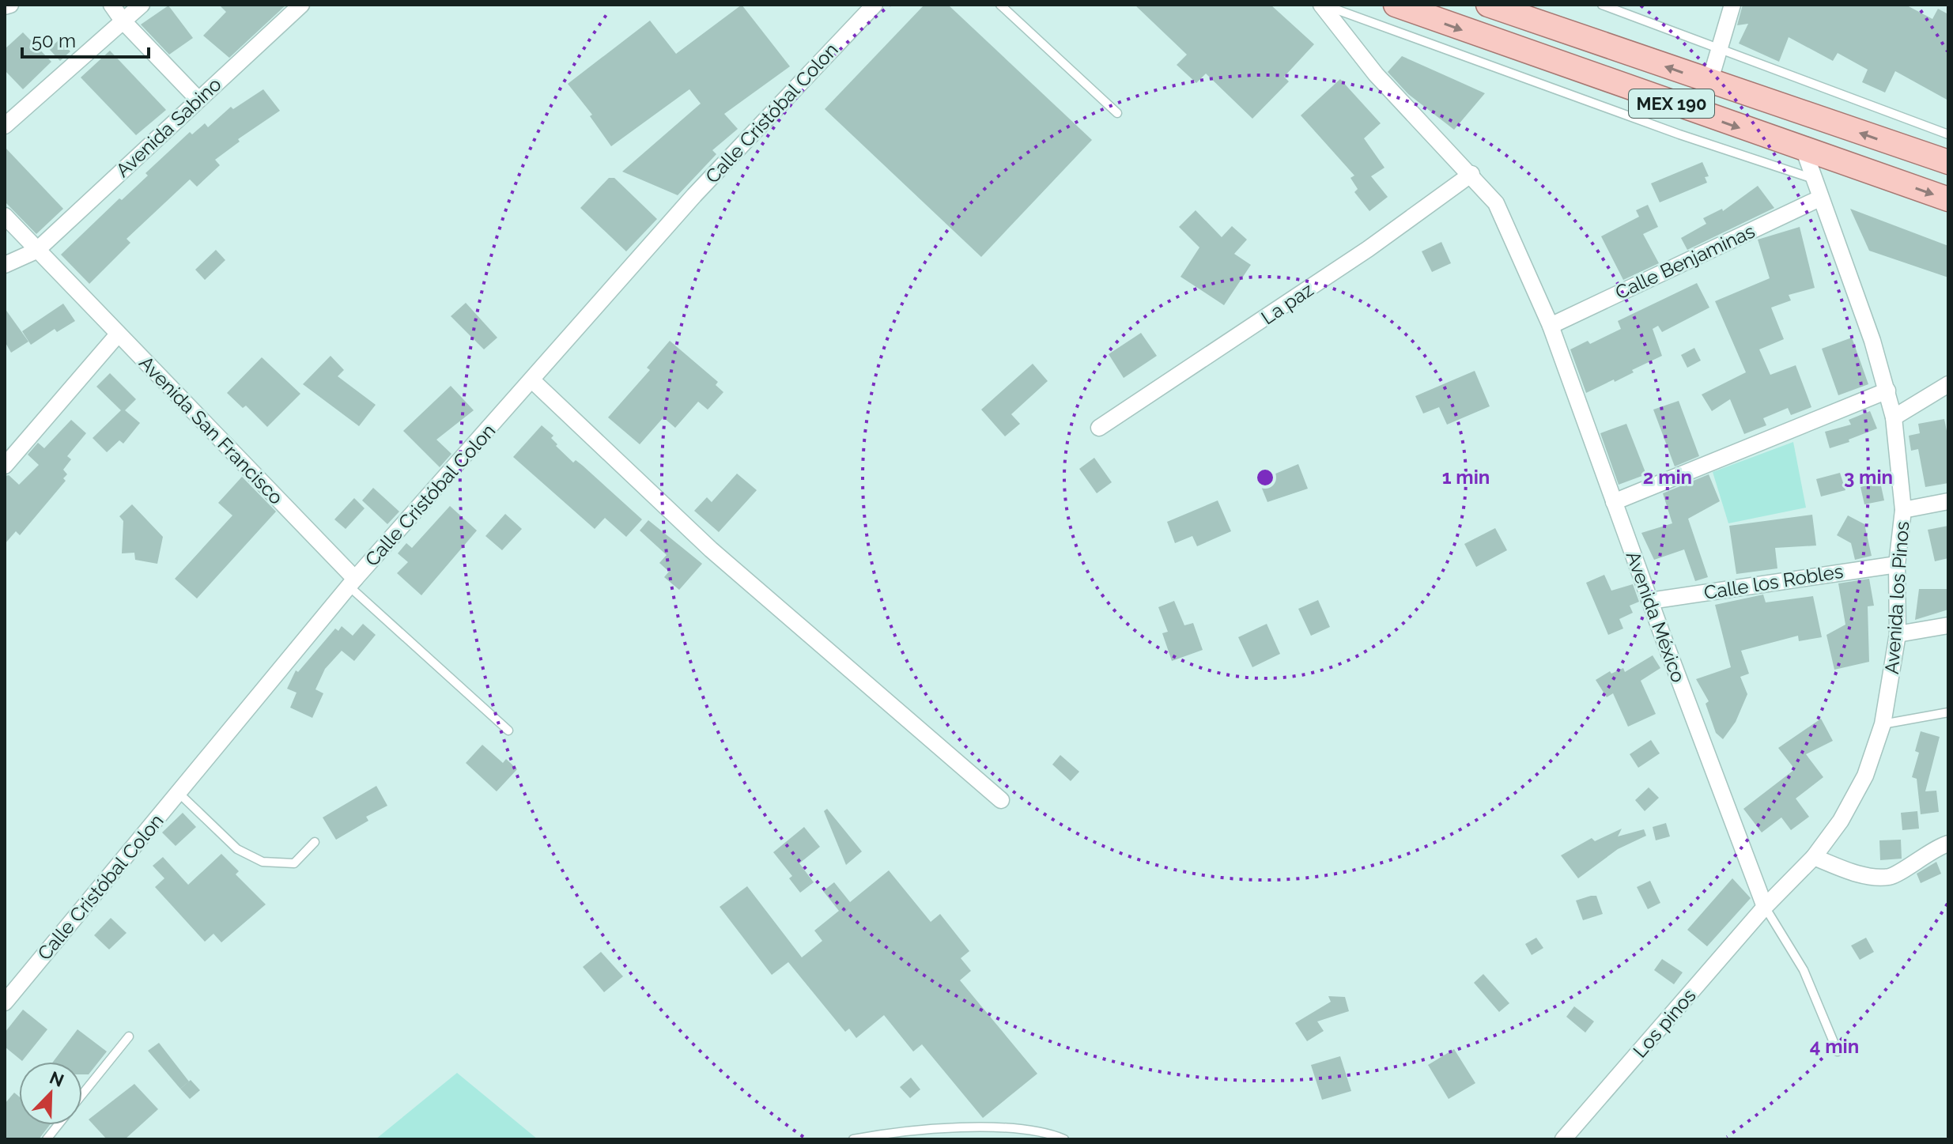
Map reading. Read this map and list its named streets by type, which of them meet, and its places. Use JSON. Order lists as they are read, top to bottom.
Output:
{
  "streets": {
    "main road": ["MEX 190"],
    "street": [
      "Calle Cristóbal Colon",
      "Avenida Sabino",
      "Calle Benjaminas",
      "La paz",
      "Avenida San Francisco",
      "Calle los Robles",
      "Avenida los Pinos",
      "Avenida México",
      "Los pinos"
    ]
  },
  "crossings": [
    ["MEX 190", "Avenida los Pinos"],
    ["Calle Cristóbal Colon", "Avenida San Francisco"],
    ["Avenida Sabino", "Avenida San Francisco"],
    ["Calle Benjaminas", "Avenida los Pinos"],
    ["Calle Benjaminas", "Avenida México"],
    ["La paz", "Avenida México"],
    ["Calle los Robles", "Avenida los Pinos"],
    ["Calle los Robles", "Avenida México"],
    ["Avenida los Pinos", "Avenida México"],
    ["Avenida los Pinos", "Los pinos"],
    ["Avenida México", "Los pinos"]
  ],
  "scale_bar": "50 m",
  "north": "top right",
  "rings": [
    "1 min",
    "2 min",
    "3 min",
    "4 min"
  ]
}
